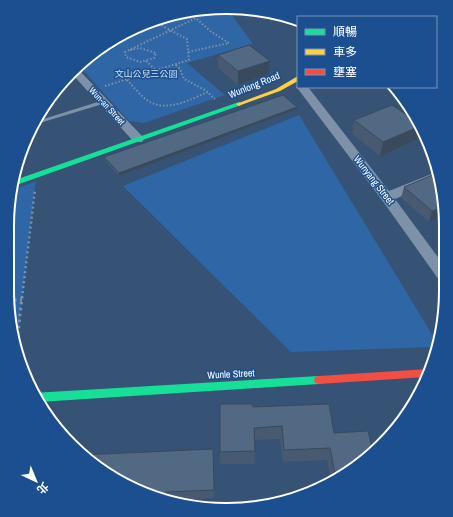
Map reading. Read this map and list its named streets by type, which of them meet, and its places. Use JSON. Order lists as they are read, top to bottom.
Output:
{
  "streets": {
    "street": [
      "Wunlong Road",
      "Wun-an Street",
      "Wunyang Street",
      "Wunle Street"
    ]
  },
  "crossings": [
    ["Wunlong Road", "Wun-an Street"]
  ],
  "parks": ["文山公兒三公園"],
  "legend": ["順暢", "車多", "壅塞"],
  "north": "bottom right"
}
